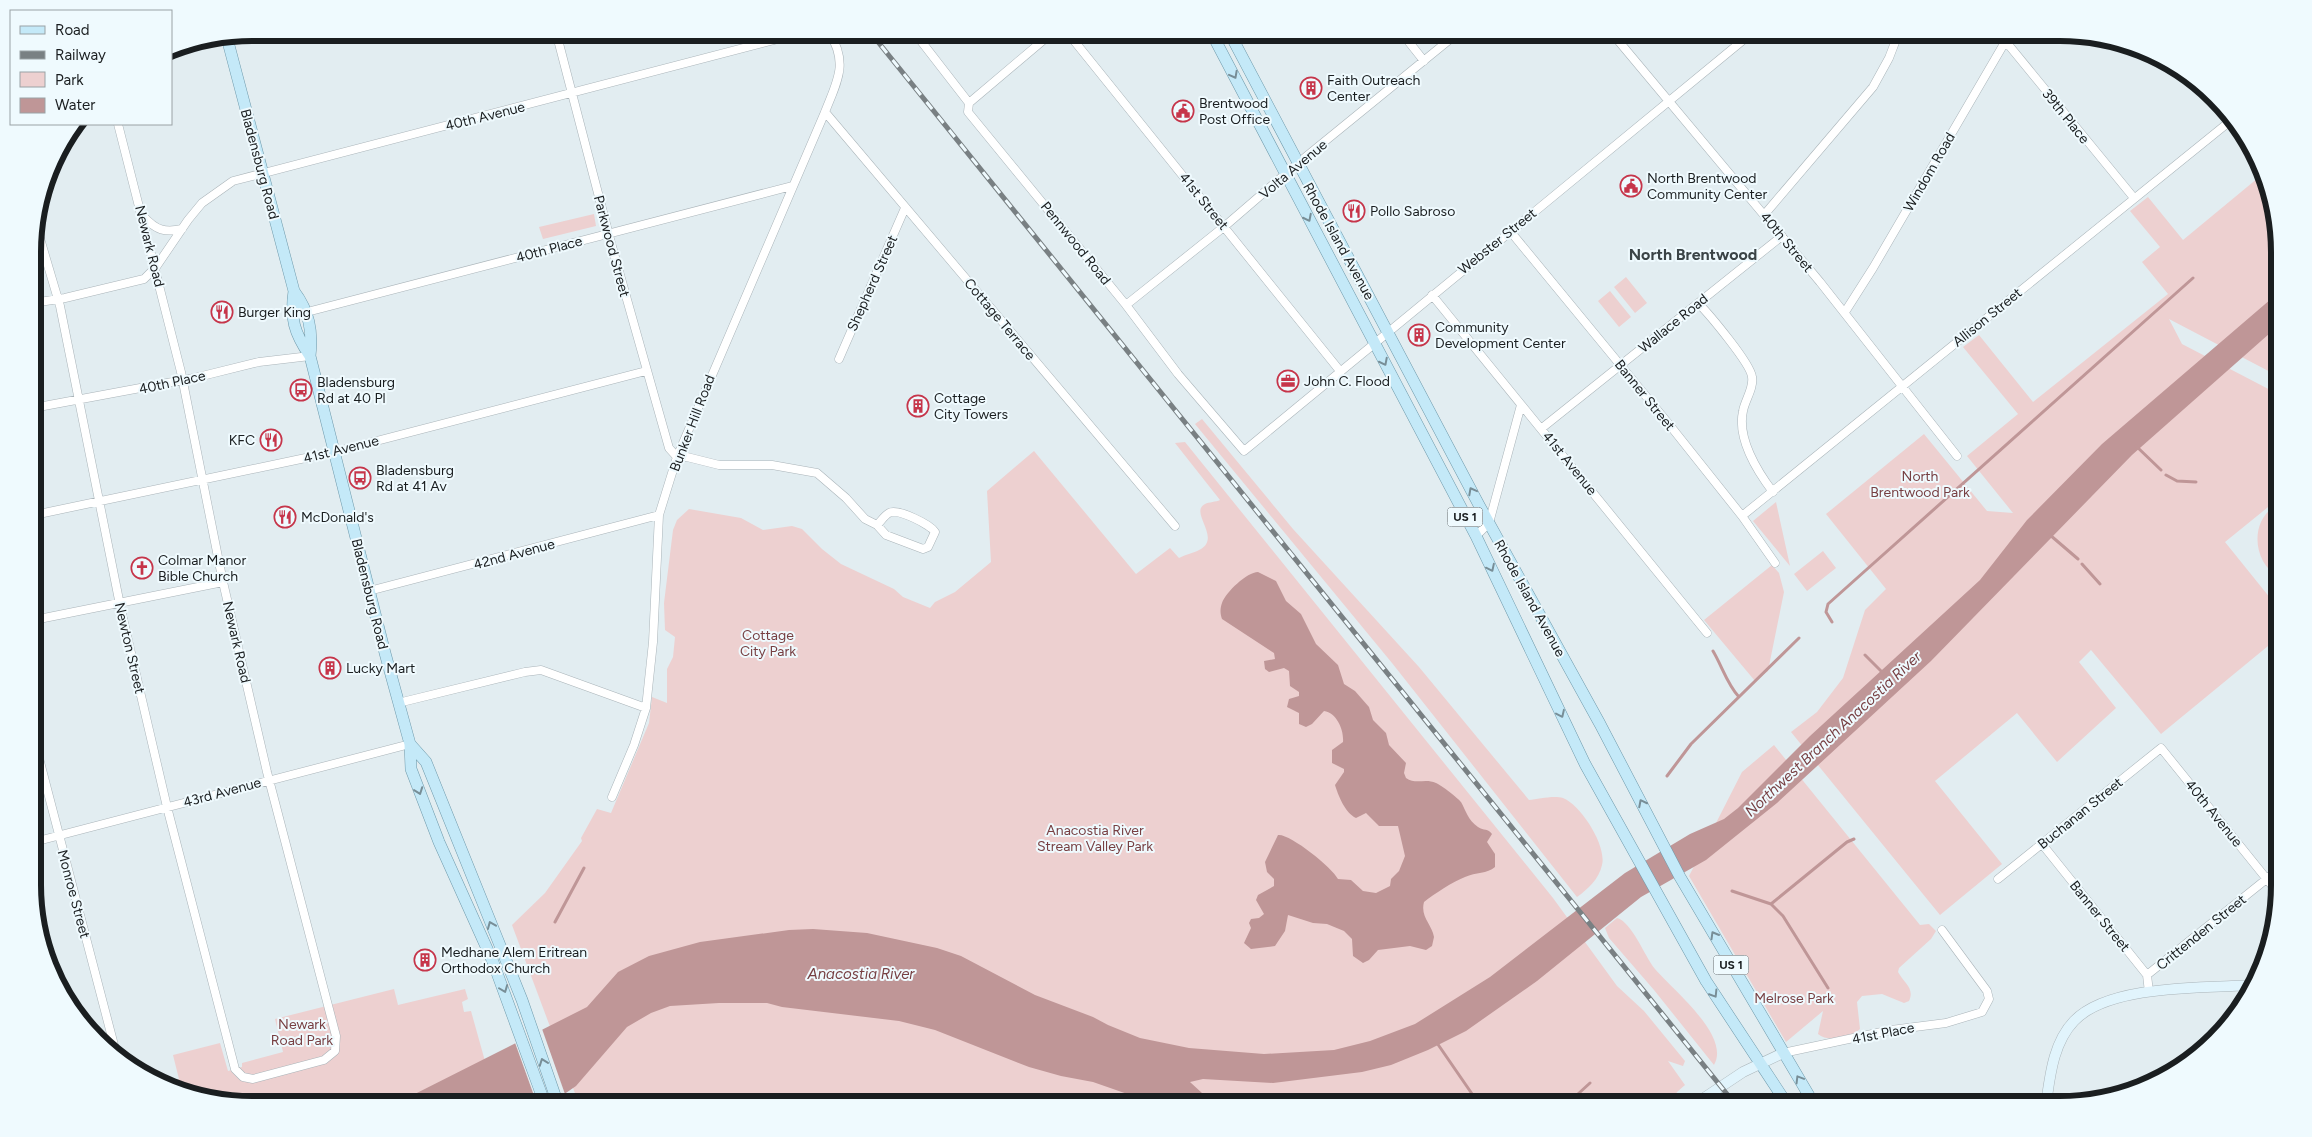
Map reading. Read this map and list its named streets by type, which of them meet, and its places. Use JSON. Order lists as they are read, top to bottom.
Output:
{
  "streets": {
    "main road": ["Bladensburg Road", "Rhode Island Avenue", "US 1"],
    "street": [
      "40th Avenue",
      "39th Place",
      "Volta Avenue",
      "Windom Road",
      "41st Street",
      "Webster Street",
      "40th Street",
      "Pennwood Road",
      "Newark Road",
      "Parkwood Street",
      "40th Place",
      "Shepherd Street",
      "Allison Street",
      "Cottage Terrace",
      "Wallace Road",
      "Banner Street",
      "Bunker Hill Road",
      "41st Avenue",
      "42nd Avenue",
      "Newton Street",
      "43rd Avenue",
      "Buchanan Street",
      "Monroe Street",
      "Crittenden Street",
      "41st Place"
    ]
  },
  "crossings": [
    ["40th Avenue", "Bladensburg Road"],
    ["40th Avenue", "Newark Road"],
    ["40th Avenue", "Parkwood Street"],
    ["40th Avenue", "Newton Street"],
    ["40th Avenue", "Buchanan Street"],
    ["40th Avenue", "Crittenden Street"],
    ["39th Place", "Windom Road"],
    ["39th Place", "Allison Street"],
    ["Bladensburg Road", "40th Place"],
    ["Bladensburg Road", "41st Avenue"],
    ["Bladensburg Road", "42nd Avenue"],
    ["Bladensburg Road", "43rd Avenue"],
    ["Volta Avenue", "41st Street"],
    ["Volta Avenue", "Rhode Island Avenue"],
    ["Volta Avenue", "Pennwood Road"],
    ["Windom Road", "40th Street"],
    ["41st Street", "Webster Street"],
    ["Rhode Island Avenue", "Webster Street"],
    ["Rhode Island Avenue", "41st Place"],
    ["Webster Street", "40th Street"],
    ["Webster Street", "Pennwood Road"],
    ["Webster Street", "Banner Street"],
    ["Webster Street", "41st Avenue"],
    ["40th Street", "Allison Street"],
    ["40th Street", "Wallace Road"],
    ["Newark Road", "40th Place"],
    ["Newark Road", "41st Avenue"],
    ["Newark Road", "Newton Street"],
    ["Newark Road", "43rd Avenue"],
    ["Parkwood Street", "40th Place"],
    ["Parkwood Street", "Bunker Hill Road"],
    ["Parkwood Street", "41st Avenue"],
    ["40th Place", "Bunker Hill Road"],
    ["40th Place", "Newton Street"],
    ["Shepherd Street", "Cottage Terrace"],
    ["Allison Street", "Banner Street"],
    ["Cottage Terrace", "Bunker Hill Road"],
    ["Wallace Road", "Banner Street"],
    ["Wallace Road", "41st Avenue"],
    ["Banner Street", "Buchanan Street"],
    ["Banner Street", "Crittenden Street"],
    ["Bunker Hill Road", "42nd Avenue"],
    ["41st Avenue", "Newton Street"],
    ["Newton Street", "43rd Avenue"],
    ["43rd Avenue", "Monroe Street"]
  ],
  "districts": ["North Brentwood"],
  "water": ["Northwest Branch Anacostia River", "Anacostia River"],
  "parks": [
    "North Brentwood Park",
    "Cottage City Park",
    "Anacostia River Stream Valley Park",
    "Melrose Park",
    "Newark Road Park"
  ],
  "places": {
    "building": [
      "Faith Outreach Center",
      "Community Development Center",
      "Cottage City Towers",
      "Lucky Mart",
      "Medhane Alem Eritrean Orthodox Church"
    ],
    "public building": ["Brentwood Post Office", "North Brentwood Community Center"],
    "restaurant": [
      "Pollo Sabroso",
      "Burger King",
      "KFC",
      "McDonald's"
    ],
    "office": ["John C. Flood"],
    "bus stop": ["Bladensburg Rd at 40 Pl", "Bladensburg Rd at 41 Av"],
    "church": ["Colmar Manor Bible Church"]
  },
  "legend": [
    "Road",
    "Railway",
    "Park",
    "Water"
  ]
}
